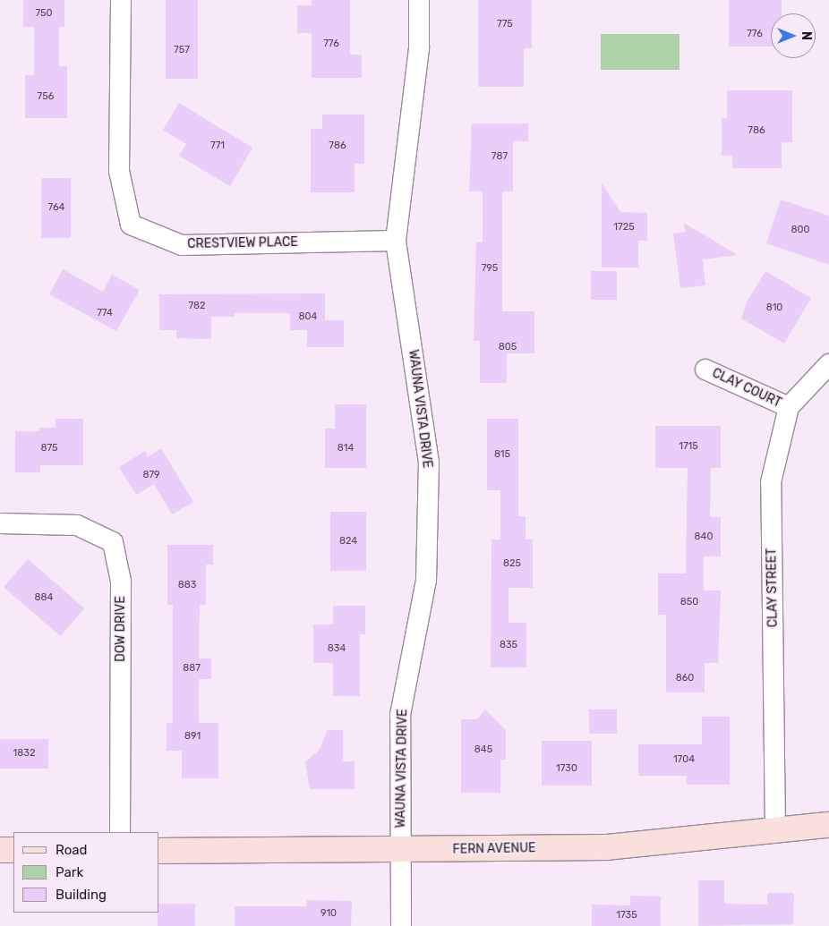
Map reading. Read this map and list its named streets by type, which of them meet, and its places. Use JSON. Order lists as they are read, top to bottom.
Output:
{
  "streets": {
    "main road": ["FERN AVENUE"],
    "street": [
      "CRESTVIEW PLACE",
      "CLAY COURT",
      "WAUNA VISTA DRIVE",
      "CLAY STREET",
      "DOW DRIVE"
    ]
  },
  "crossings": [
    ["CRESTVIEW PLACE", "WAUNA VISTA DRIVE"],
    ["CLAY COURT", "CLAY STREET"],
    ["WAUNA VISTA DRIVE", "FERN AVENUE"],
    ["CLAY STREET", "FERN AVENUE"]
  ],
  "house_numbers": [
    "750",
    "775",
    "776",
    "776",
    "757",
    "756",
    "786",
    "771",
    "786",
    "787",
    "764",
    "1725",
    "800",
    "795",
    "782",
    "810",
    "774",
    "804",
    "805",
    "1715",
    "875",
    "814",
    "815",
    "879",
    "840",
    "824",
    "825",
    "883",
    "884",
    "850",
    "835",
    "834",
    "887",
    "860",
    "891",
    "845",
    "1832",
    "1704",
    "1730",
    "910",
    "1735"
  ],
  "legend": ["Road", "Park", "Building"],
  "north": "right"
}
